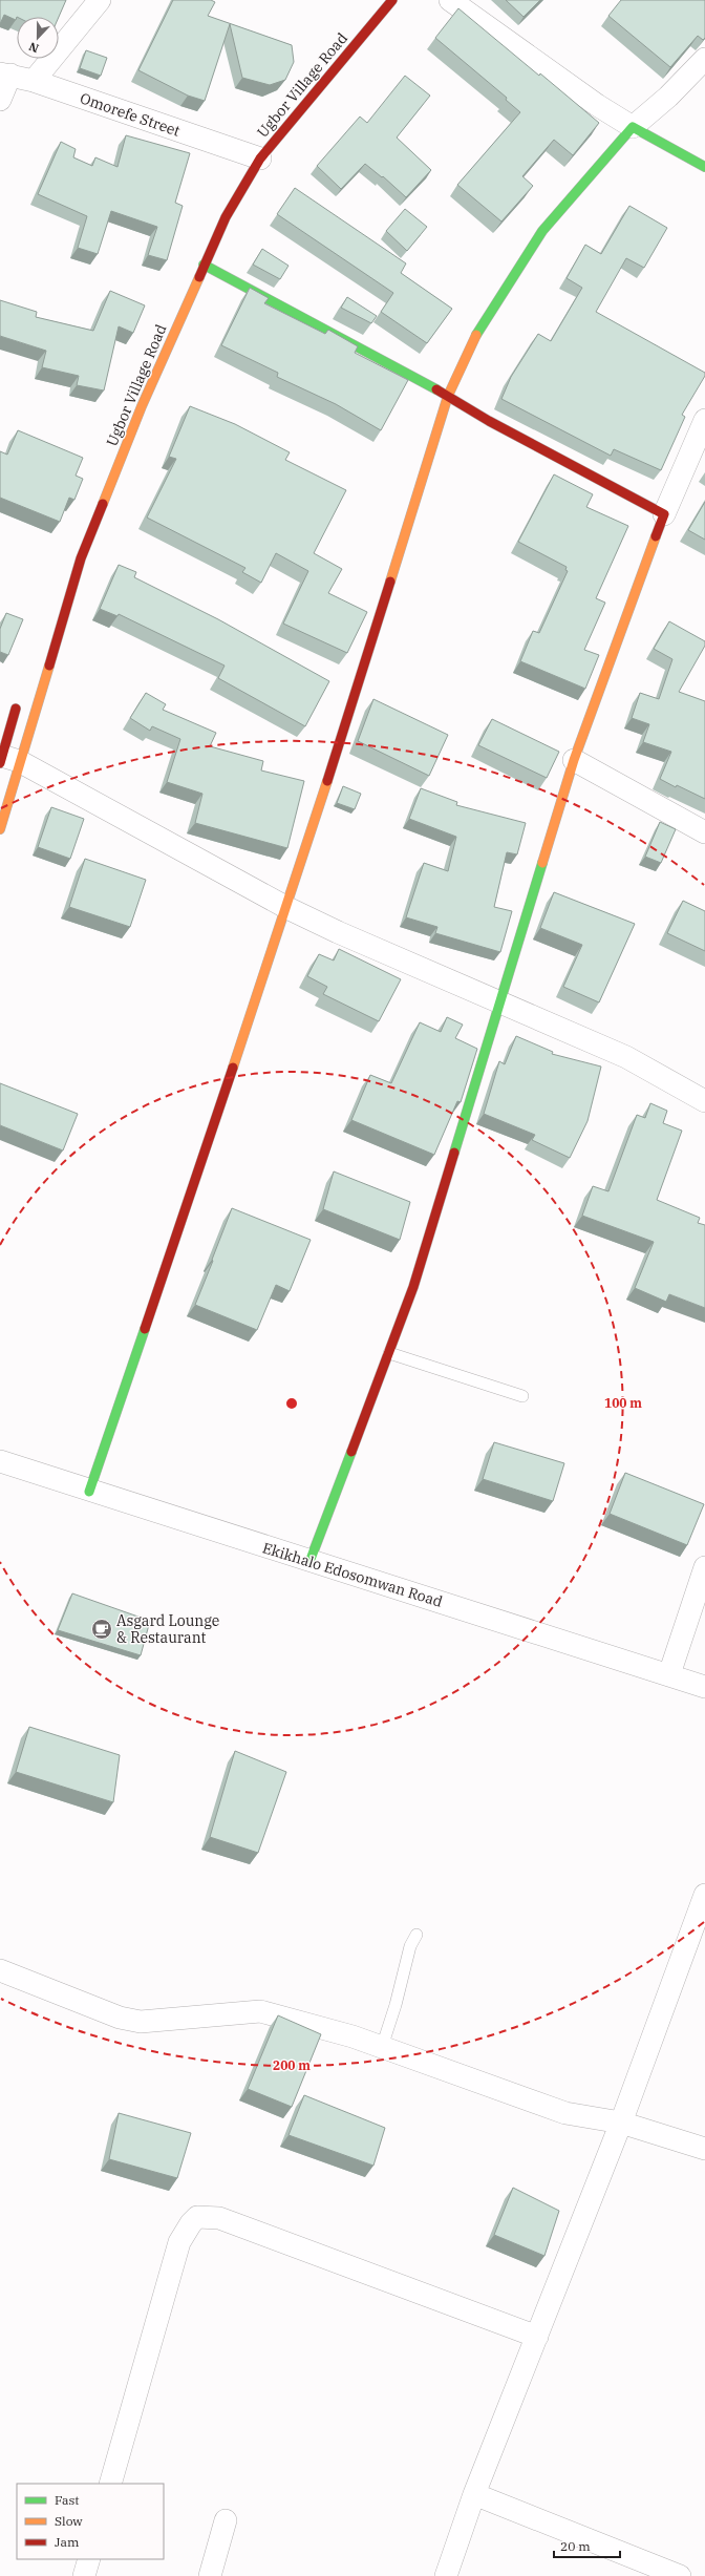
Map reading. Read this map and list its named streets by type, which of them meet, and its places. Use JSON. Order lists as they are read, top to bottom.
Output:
{
  "streets": {
    "street": ["Ugbor Village Road", "Omorefe Street", "Ekikhalo Edosomwan Road"]
  },
  "crossings": [
    ["Ugbor Village Road", "Omorefe Street"]
  ],
  "places": {
    "cafe": ["Asgard Lounge & Restaurant"]
  },
  "legend": ["Fast", "Slow", "Jam"],
  "scale_bar": "20 m",
  "north": "bottom",
  "rings": ["100 m", "200 m"]
}
